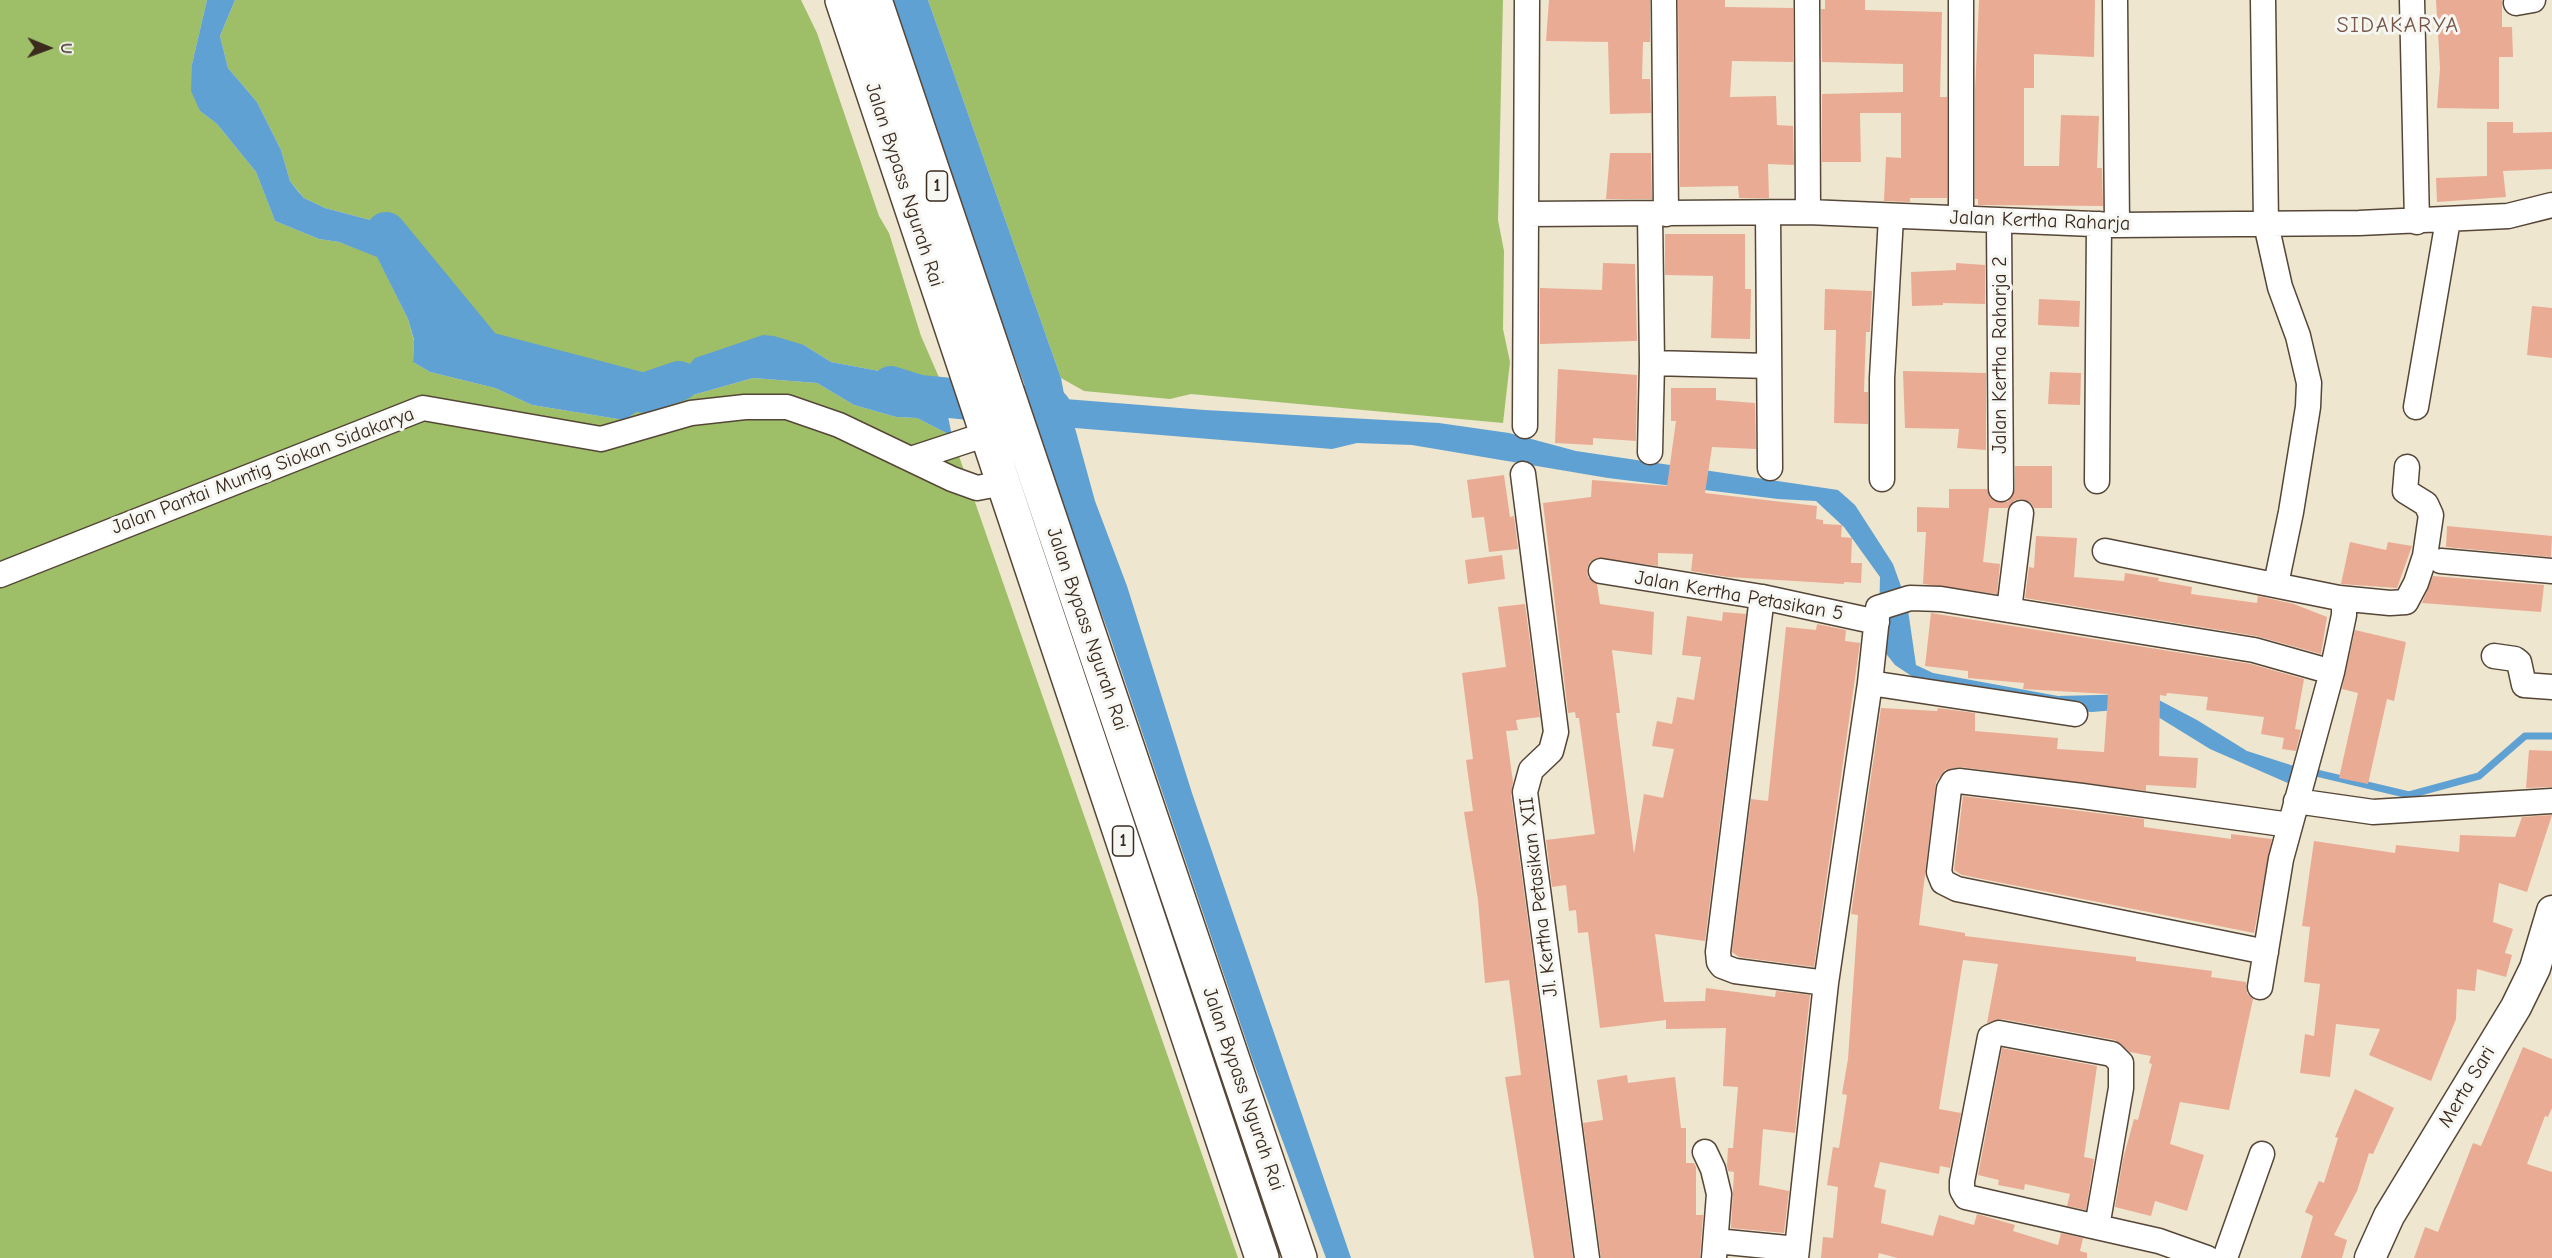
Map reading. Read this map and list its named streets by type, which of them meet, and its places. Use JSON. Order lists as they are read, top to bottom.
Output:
{
  "streets": {
    "highway": ["Jalan Bypass Ngurah Rai", "1"],
    "street": [
      "Jalan Kertha Raharja",
      "Jalan Kertha Raharja 2",
      "Jalan Pantai Muntig Siokan Sidakarya",
      "Jalan Kertha Petasikan 5",
      "Jl. Kertha Petasikan XII",
      "Merta Sari"
    ]
  },
  "crossings": [
    ["Jalan Bypass Ngurah Rai", "Jalan Pantai Muntig Siokan Sidakarya"],
    ["Jalan Kertha Raharja", "Jalan Kertha Raharja 2"]
  ],
  "districts": ["SIDAKARYA"],
  "north": "right"
}
